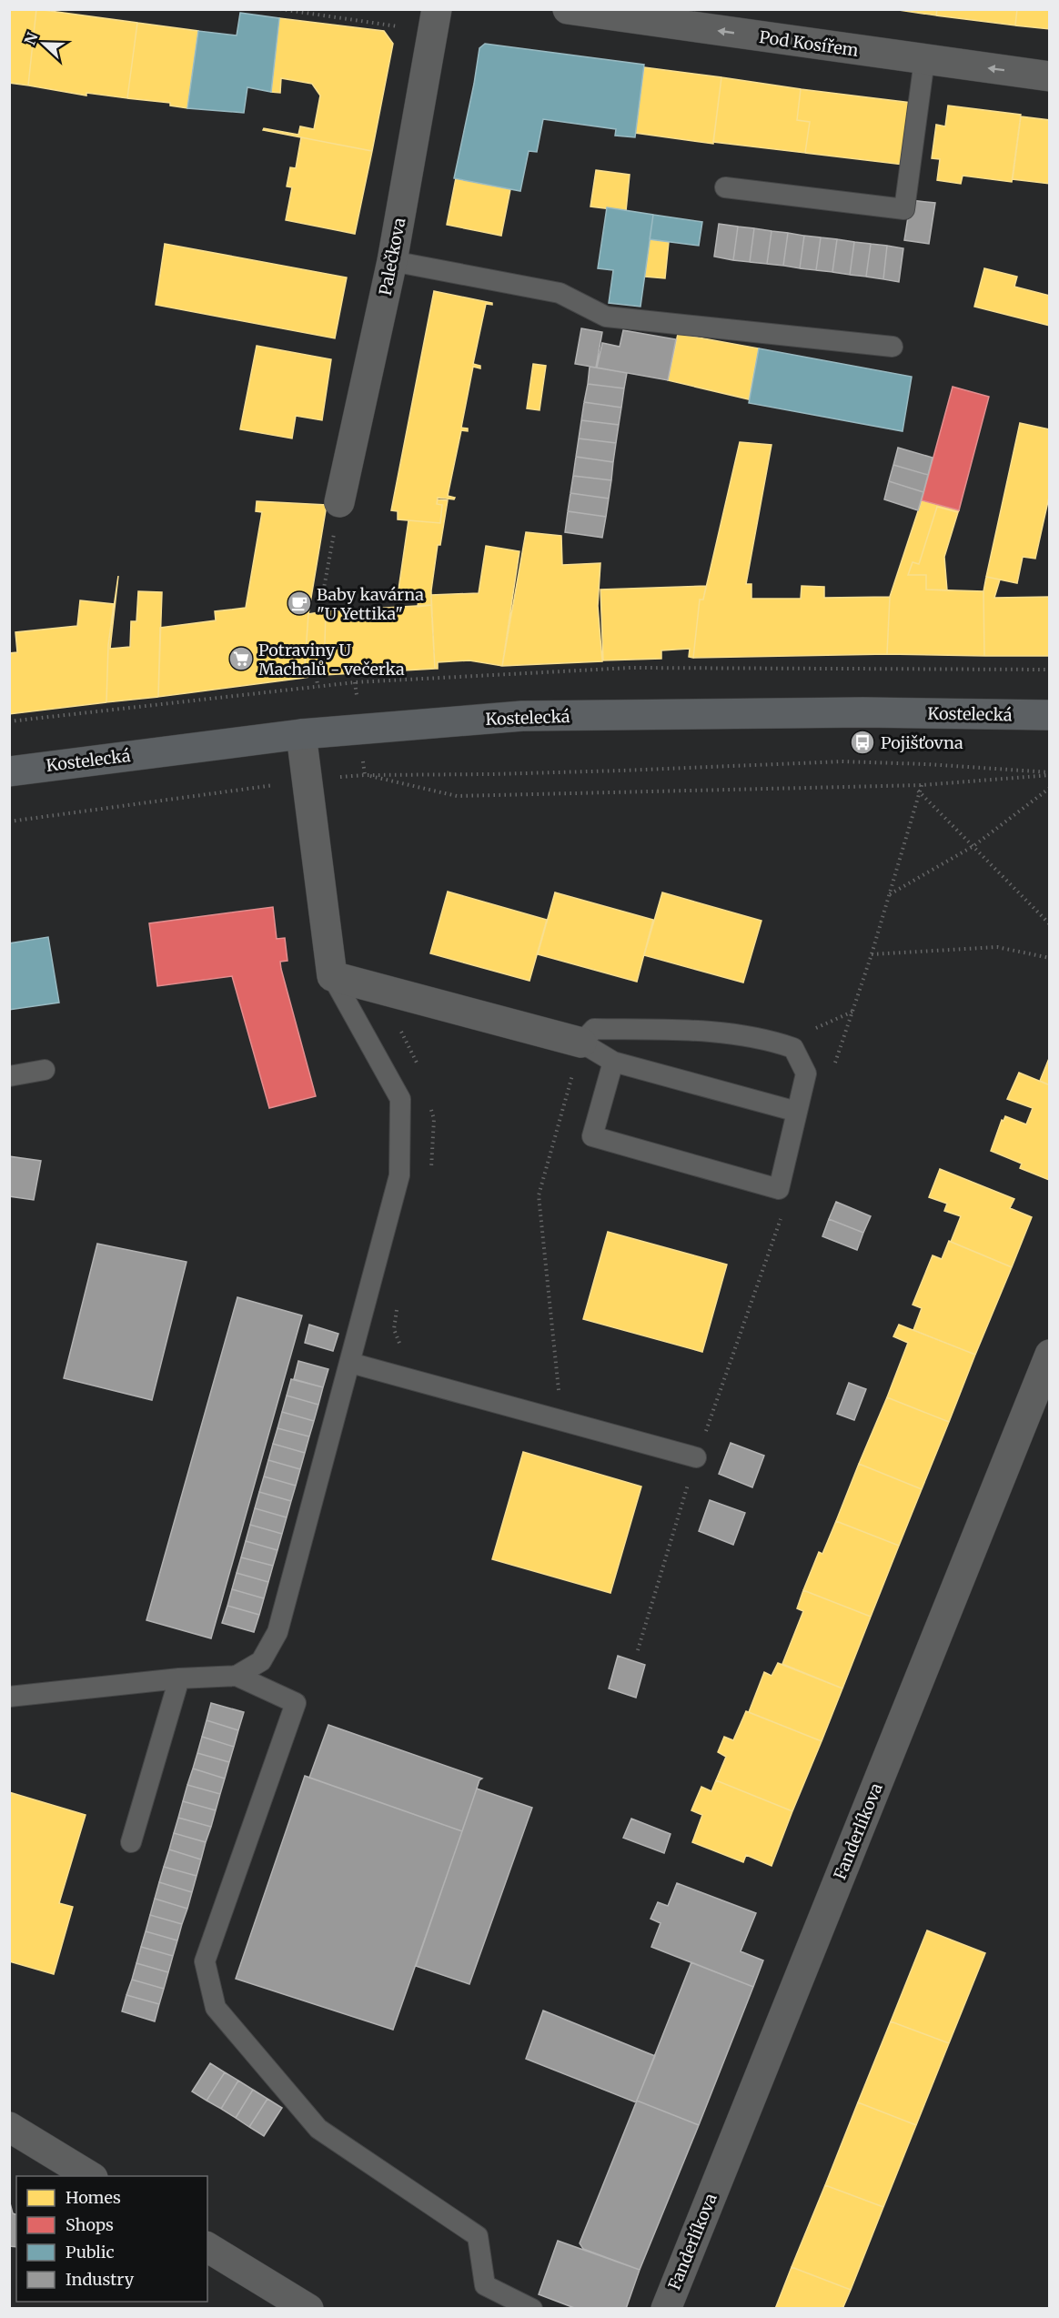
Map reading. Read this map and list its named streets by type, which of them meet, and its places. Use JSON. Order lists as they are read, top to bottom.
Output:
{
  "streets": {
    "street": [
      "Pod Kosířem",
      "Palečkova",
      "Kostelecká",
      "Fanderlíkova"
    ]
  },
  "one_way": ["Pod Kosířem"],
  "places": {
    "cafe": ["Baby kavárna \"U Yettika\""],
    "supermarket": ["Potraviny U Machalů - večerka"],
    "bus stop": ["Pojišťovna"]
  },
  "legend": [
    "Homes",
    "Shops",
    "Public",
    "Industry"
  ],
  "north": "left"
}
